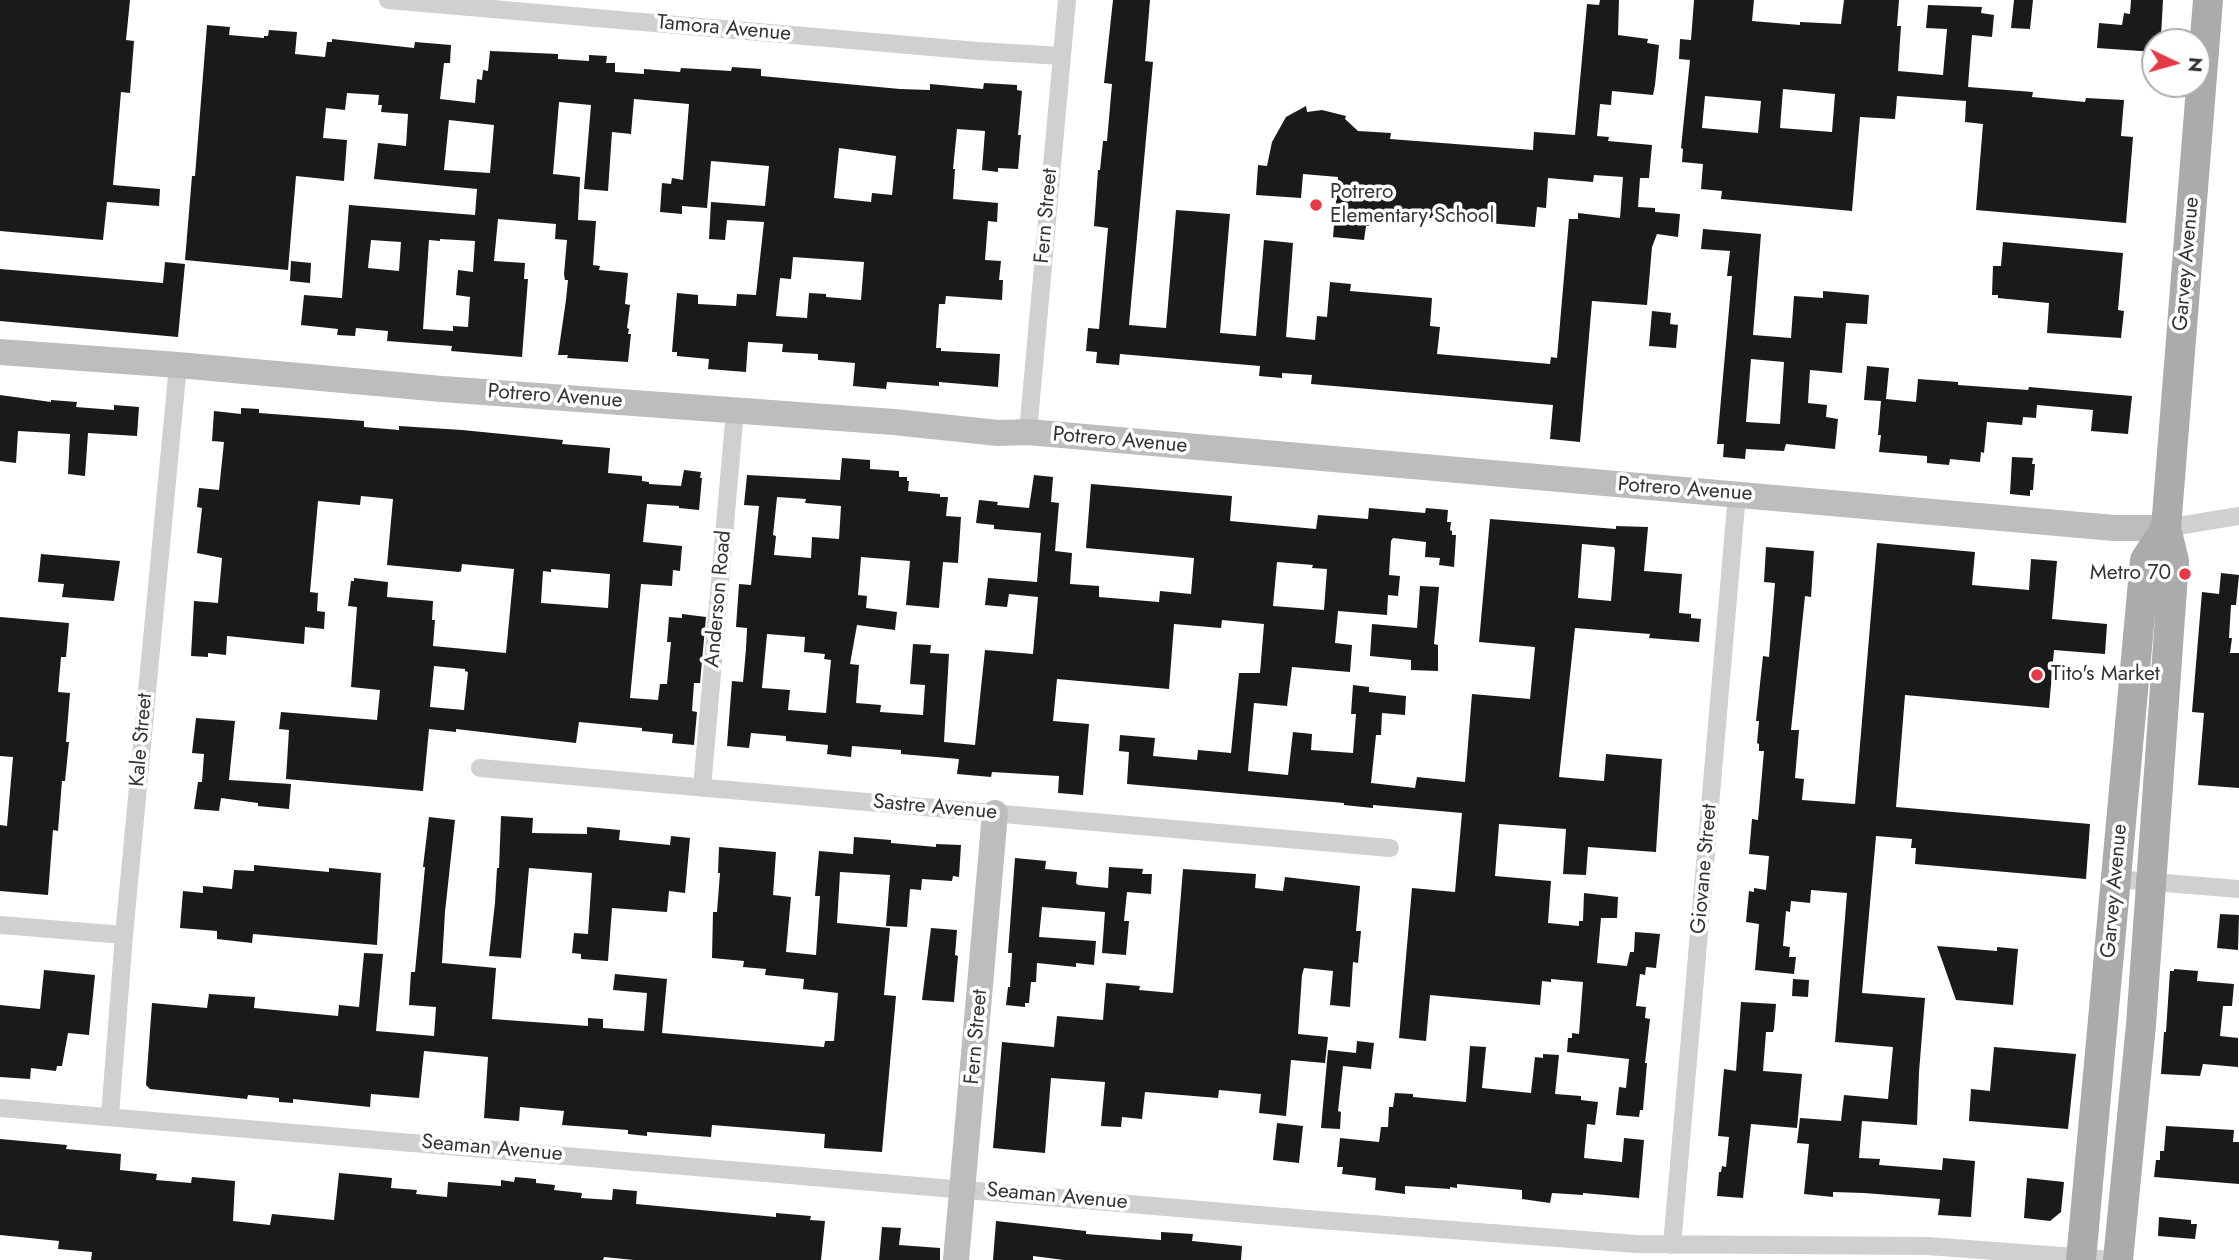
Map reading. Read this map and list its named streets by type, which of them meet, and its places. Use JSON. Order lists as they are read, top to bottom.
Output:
{
  "streets": {
    "main road": ["Garvey Avenue"],
    "street": [
      "Tamora Avenue",
      "Fern Street",
      "Potrero Avenue",
      "Anderson Road",
      "Kale Street",
      "Sastre Avenue",
      "Giovane Street",
      "Seaman Avenue"
    ]
  },
  "crossings": [
    ["Tamora Avenue", "Fern Street"],
    ["Fern Street", "Potrero Avenue"],
    ["Fern Street", "Sastre Avenue"],
    ["Fern Street", "Seaman Avenue"],
    ["Garvey Avenue", "Potrero Avenue"],
    ["Garvey Avenue", "Seaman Avenue"],
    ["Potrero Avenue", "Anderson Road"],
    ["Potrero Avenue", "Kale Street"],
    ["Potrero Avenue", "Giovane Street"],
    ["Anderson Road", "Sastre Avenue"],
    ["Kale Street", "Seaman Avenue"],
    ["Giovane Street", "Seaman Avenue"]
  ],
  "places": ["Potrero Elementary School", "Metro 70", "Tito's Market"],
  "north": "right"
}
